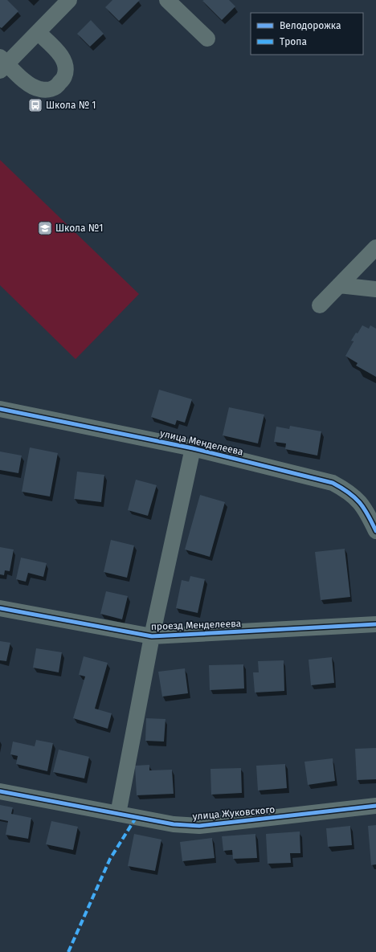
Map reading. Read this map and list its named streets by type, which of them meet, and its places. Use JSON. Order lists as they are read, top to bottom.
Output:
{
  "streets": {
    "street": ["улица Менделеева", "проезд Менделеева", "улица Жуковского"]
  },
  "places": {
    "bus stop": ["Школа № 1"],
    "school or university": ["Школа №1"]
  },
  "legend": ["Велодорожка", "Тропа"]
}
